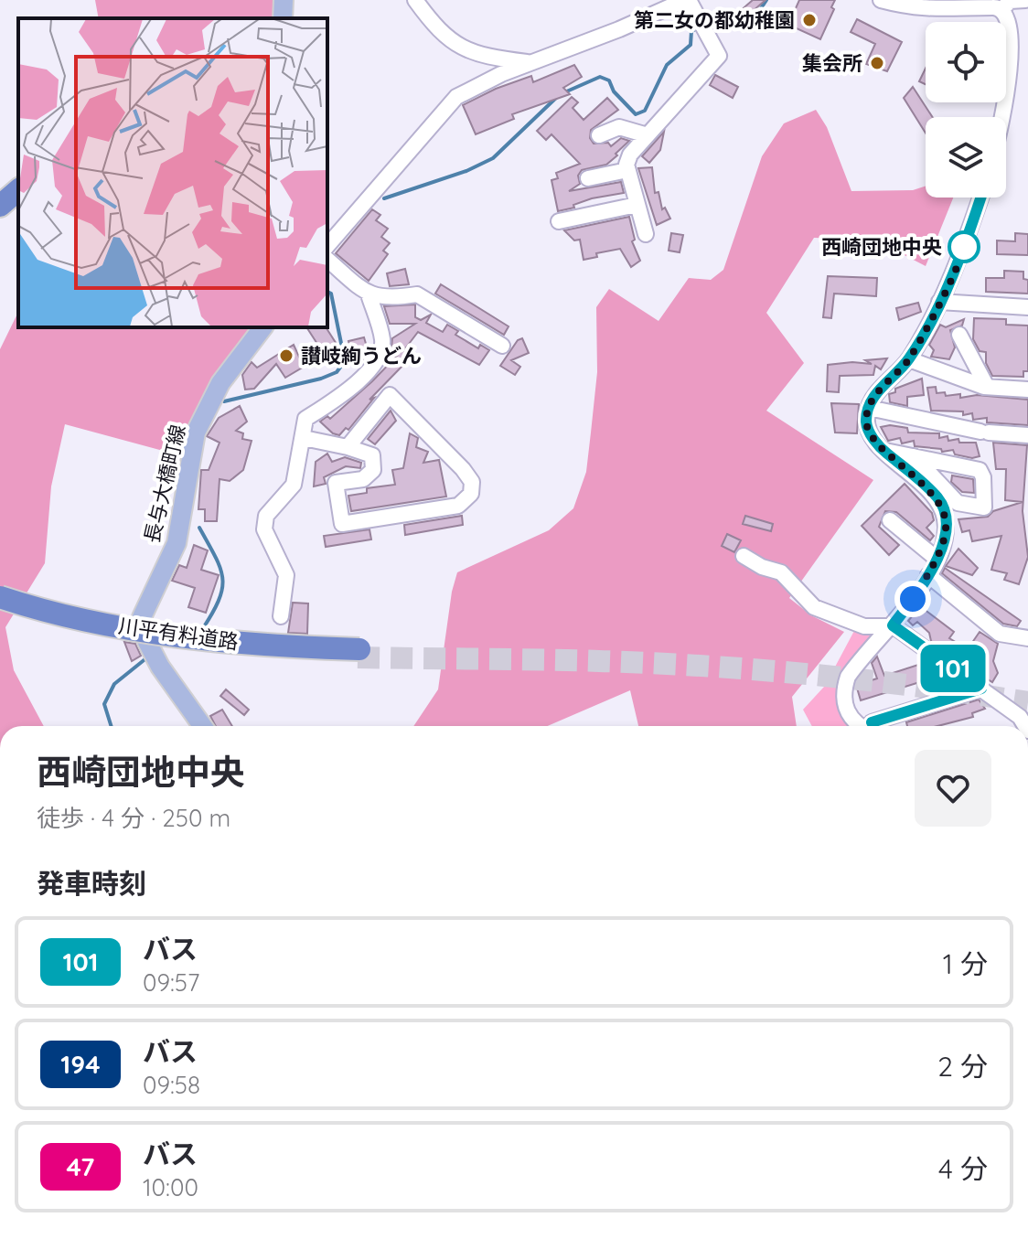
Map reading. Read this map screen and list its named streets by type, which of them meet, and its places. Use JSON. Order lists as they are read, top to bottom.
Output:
{
  "streets": {
    "highway": ["川平有料道路"],
    "main road": ["長与大橋町線"]
  },
  "places": [
    "第二女の都幼稚園",
    "集会所",
    "西崎団地中央",
    "讃岐絢うどん"
  ],
  "lines": ["bus line 101"],
  "page": {
    "on_map": "101",
    "heading": [
      ["西崎団地中央", "徒歩 · 4 分 · 250 m"],
      "発車時刻"
    ],
    "list": [
      {
        "mark": "101",
        "name": "バス",
        "note": "09:57",
        "value": "1 分"
      },
      {
        "mark": "194",
        "name": "バス",
        "note": "09:58",
        "value": "2 分"
      },
      {
        "mark": "47",
        "name": "バス",
        "note": "10:00",
        "value": "4 分"
      }
    ]
  }
}
